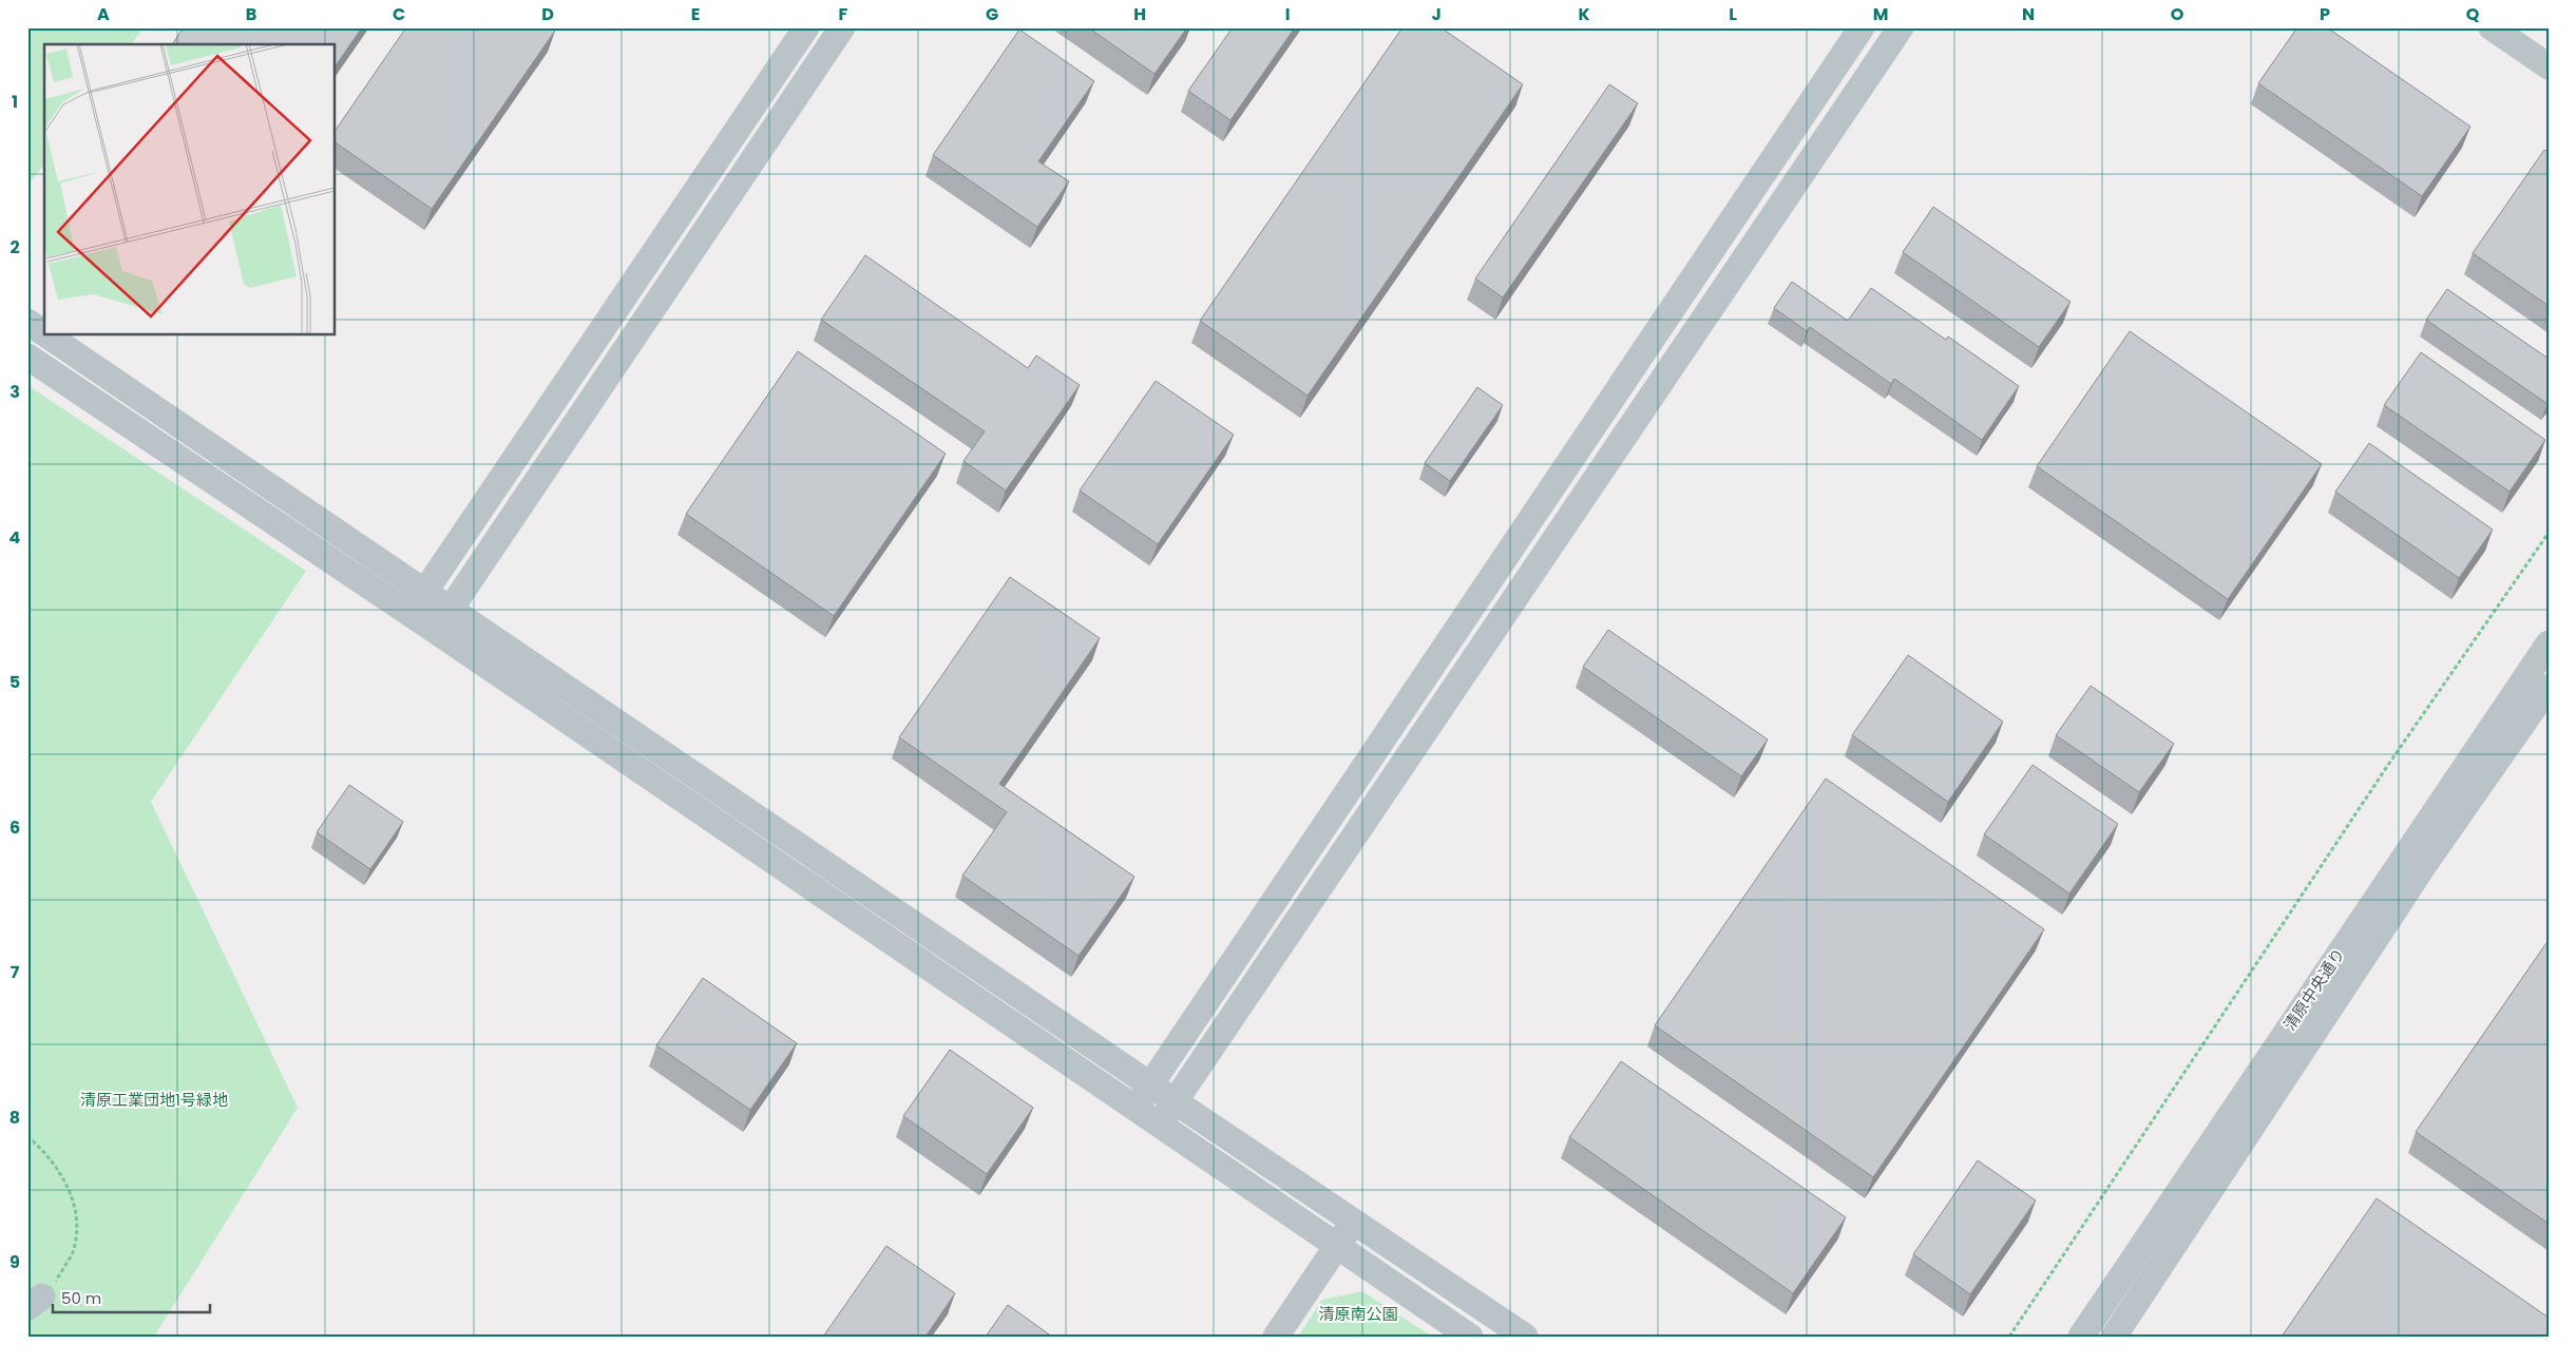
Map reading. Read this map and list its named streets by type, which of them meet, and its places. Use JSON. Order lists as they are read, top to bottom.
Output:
{
  "streets": {
    "street": ["清原中央通り"]
  },
  "parks": ["清原工業団地1号緑地", "清原南公園"],
  "scale_bar": "50 m",
  "grid": {
    "columns": [
      "A",
      "B",
      "C",
      "D",
      "E",
      "F",
      "G",
      "H",
      "I",
      "J",
      "K",
      "L",
      "M",
      "N",
      "O",
      "P",
      "Q"
    ],
    "rows": [
      "1",
      "2",
      "3",
      "4",
      "5",
      "6",
      "7",
      "8",
      "9"
    ]
  }
}
